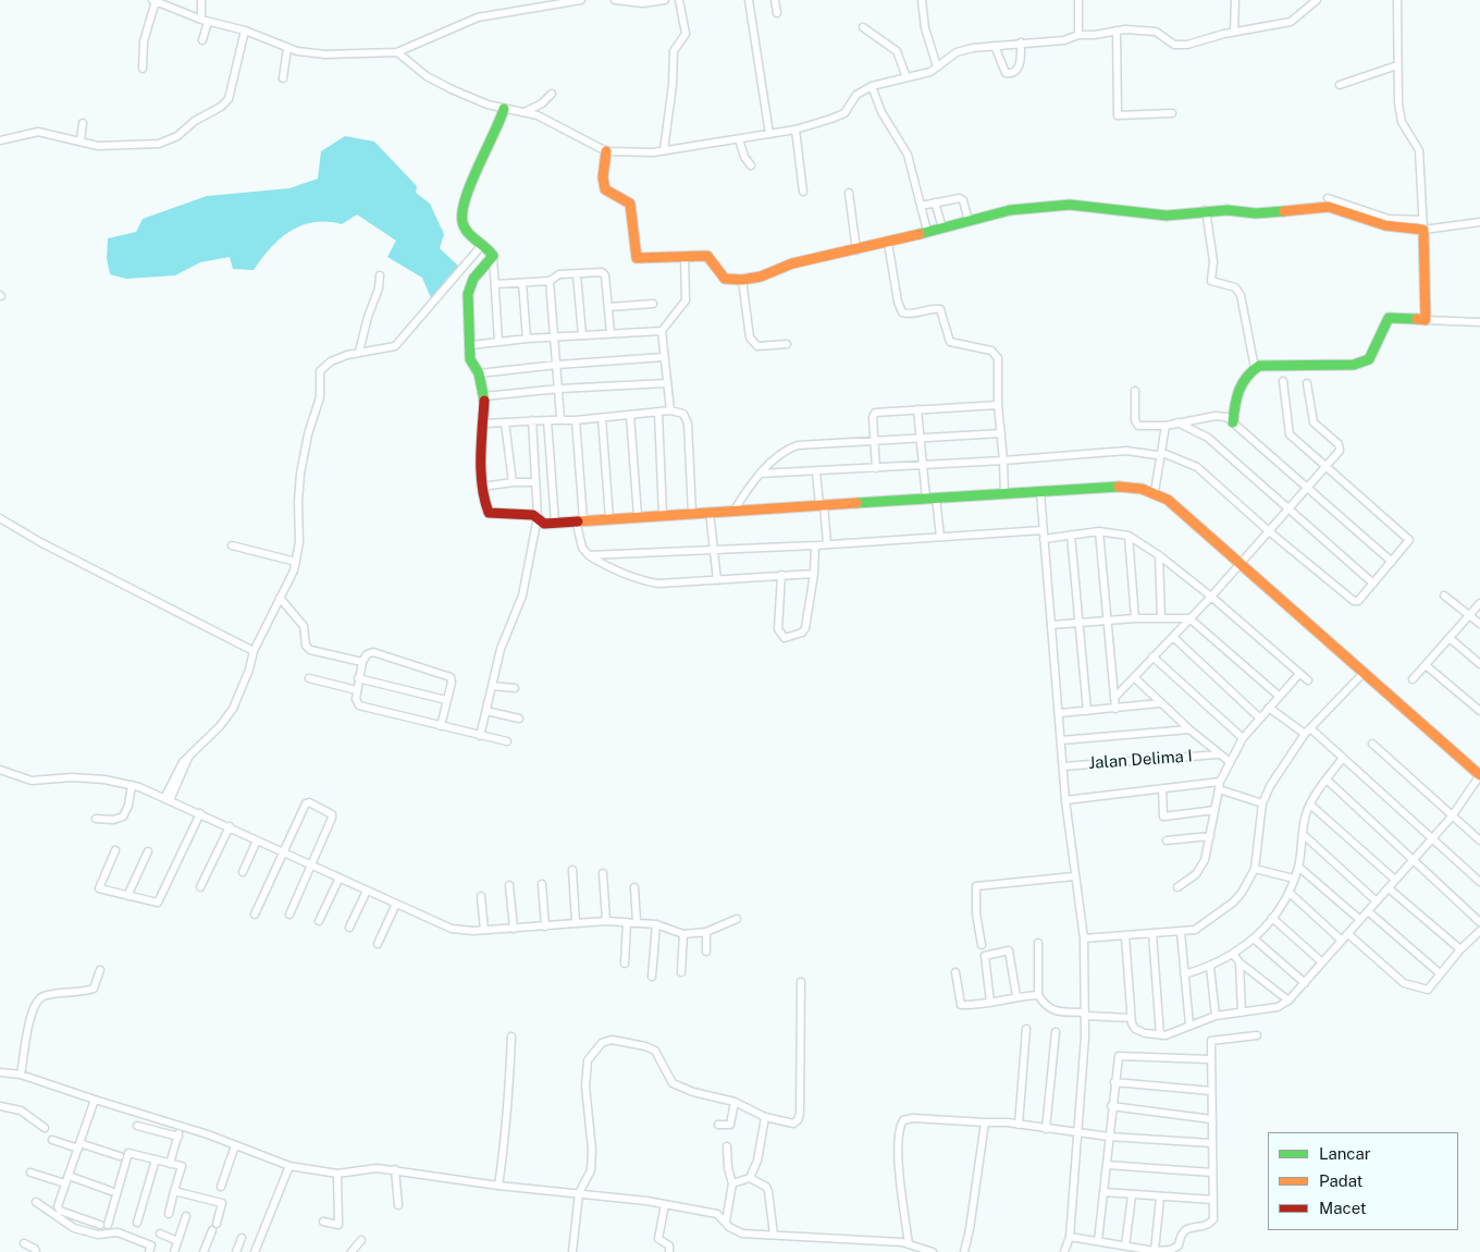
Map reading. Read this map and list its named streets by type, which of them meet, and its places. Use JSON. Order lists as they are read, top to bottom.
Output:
{
  "streets": {
    "street": ["Jalan Delima I"]
  },
  "legend": ["Lancar", "Padat", "Macet"]
}
